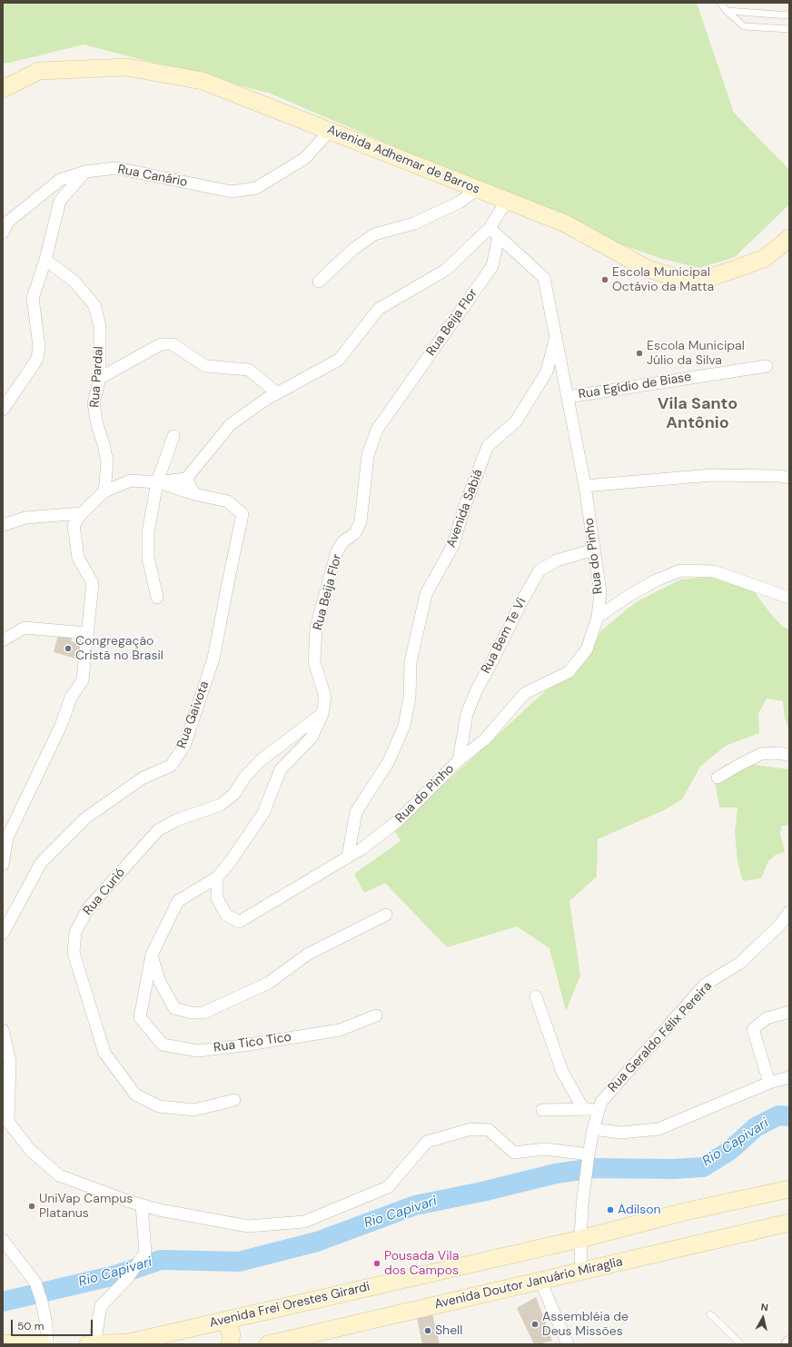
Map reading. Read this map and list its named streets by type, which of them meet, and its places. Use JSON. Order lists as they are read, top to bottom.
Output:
{
  "streets": {
    "main road": ["Avenida Adhemar de Barros", "Avenida Doutor Januário Miraglia", "Avenida Frei Orestes Girardi"],
    "street": [
      "Rua Canário",
      "Rua Beija Flor",
      "Rua Pardal",
      "Rua Egídio de Biase",
      "Avenida Sabiá",
      "Rua do Pinho",
      "Rua Bem Te Vi",
      "Rua Gaivota",
      "Rua Curió",
      "Rua Geraldo Félix Pereira",
      "Rua Tico Tico"
    ]
  },
  "crossings": [
    ["Avenida Adhemar de Barros", "Rua Canário"],
    ["Rua Beija Flor", "Rua do Pinho"],
    ["Rua Beija Flor", "Rua Curió"],
    ["Rua Beija Flor", "Rua Tico Tico"],
    ["Rua Egídio de Biase", "Rua do Pinho"],
    ["Avenida Sabiá", "Rua do Pinho"],
    ["Rua do Pinho", "Rua Bem Te Vi"],
    ["Rua Geraldo Félix Pereira", "Avenida Doutor Januário Miraglia"],
    ["Rua Geraldo Félix Pereira", "Avenida Frei Orestes Girardi"]
  ],
  "districts": ["Vila Santo Antônio"],
  "water": ["Rio Capivari"],
  "places": [
    "Escola Municipal Octávio da Matta",
    "Escola Municipal Júlio da Silva",
    "Congregação Cristã no Brasil",
    "UniVap Campus Platanus",
    "Adilson",
    "Pousada Vila dos Campos",
    "Assembléia de Deus Missões",
    "Shell"
  ],
  "scale_bar": "50 m",
  "north": "top"
}
